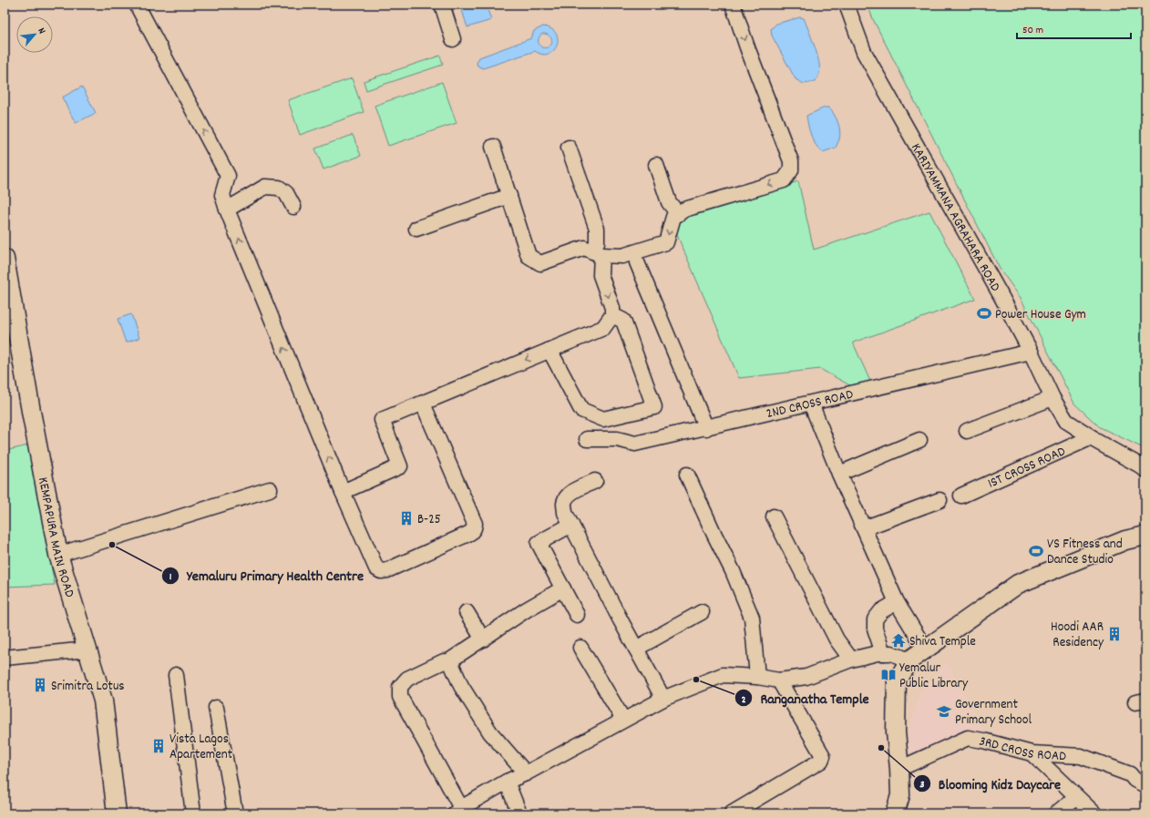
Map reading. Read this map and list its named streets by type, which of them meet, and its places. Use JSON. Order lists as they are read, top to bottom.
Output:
{
  "streets": {
    "street": [
      "KARIYAMMANA AGRAHARA ROAD",
      "2ND CROSS ROAD",
      "1ST CROSS ROAD",
      "KEMPAPURA MAIN ROAD",
      "3RD CROSS ROAD"
    ]
  },
  "crossings": [
    ["KARIYAMMANA AGRAHARA ROAD", "2ND CROSS ROAD"],
    ["KARIYAMMANA AGRAHARA ROAD", "1ST CROSS ROAD"]
  ],
  "places": {
    "sports": ["Power House Gym", "VS Fitness and Dance Studio"],
    "building": [
      "B-25",
      "Hoodi AAR Residency",
      "Srimitra Lotus",
      "Vista Lagos Apartement"
    ],
    "other": ["Yemaluru Primary Health Centre", "Ranganatha Temple", "Blooming Kidz Daycare"],
    "temple": ["Shiva Temple"],
    "library": ["Yemalur Public Library"],
    "school or university": ["Government Primary School"]
  },
  "scale_bar": "50 m",
  "north": "top right"
}
